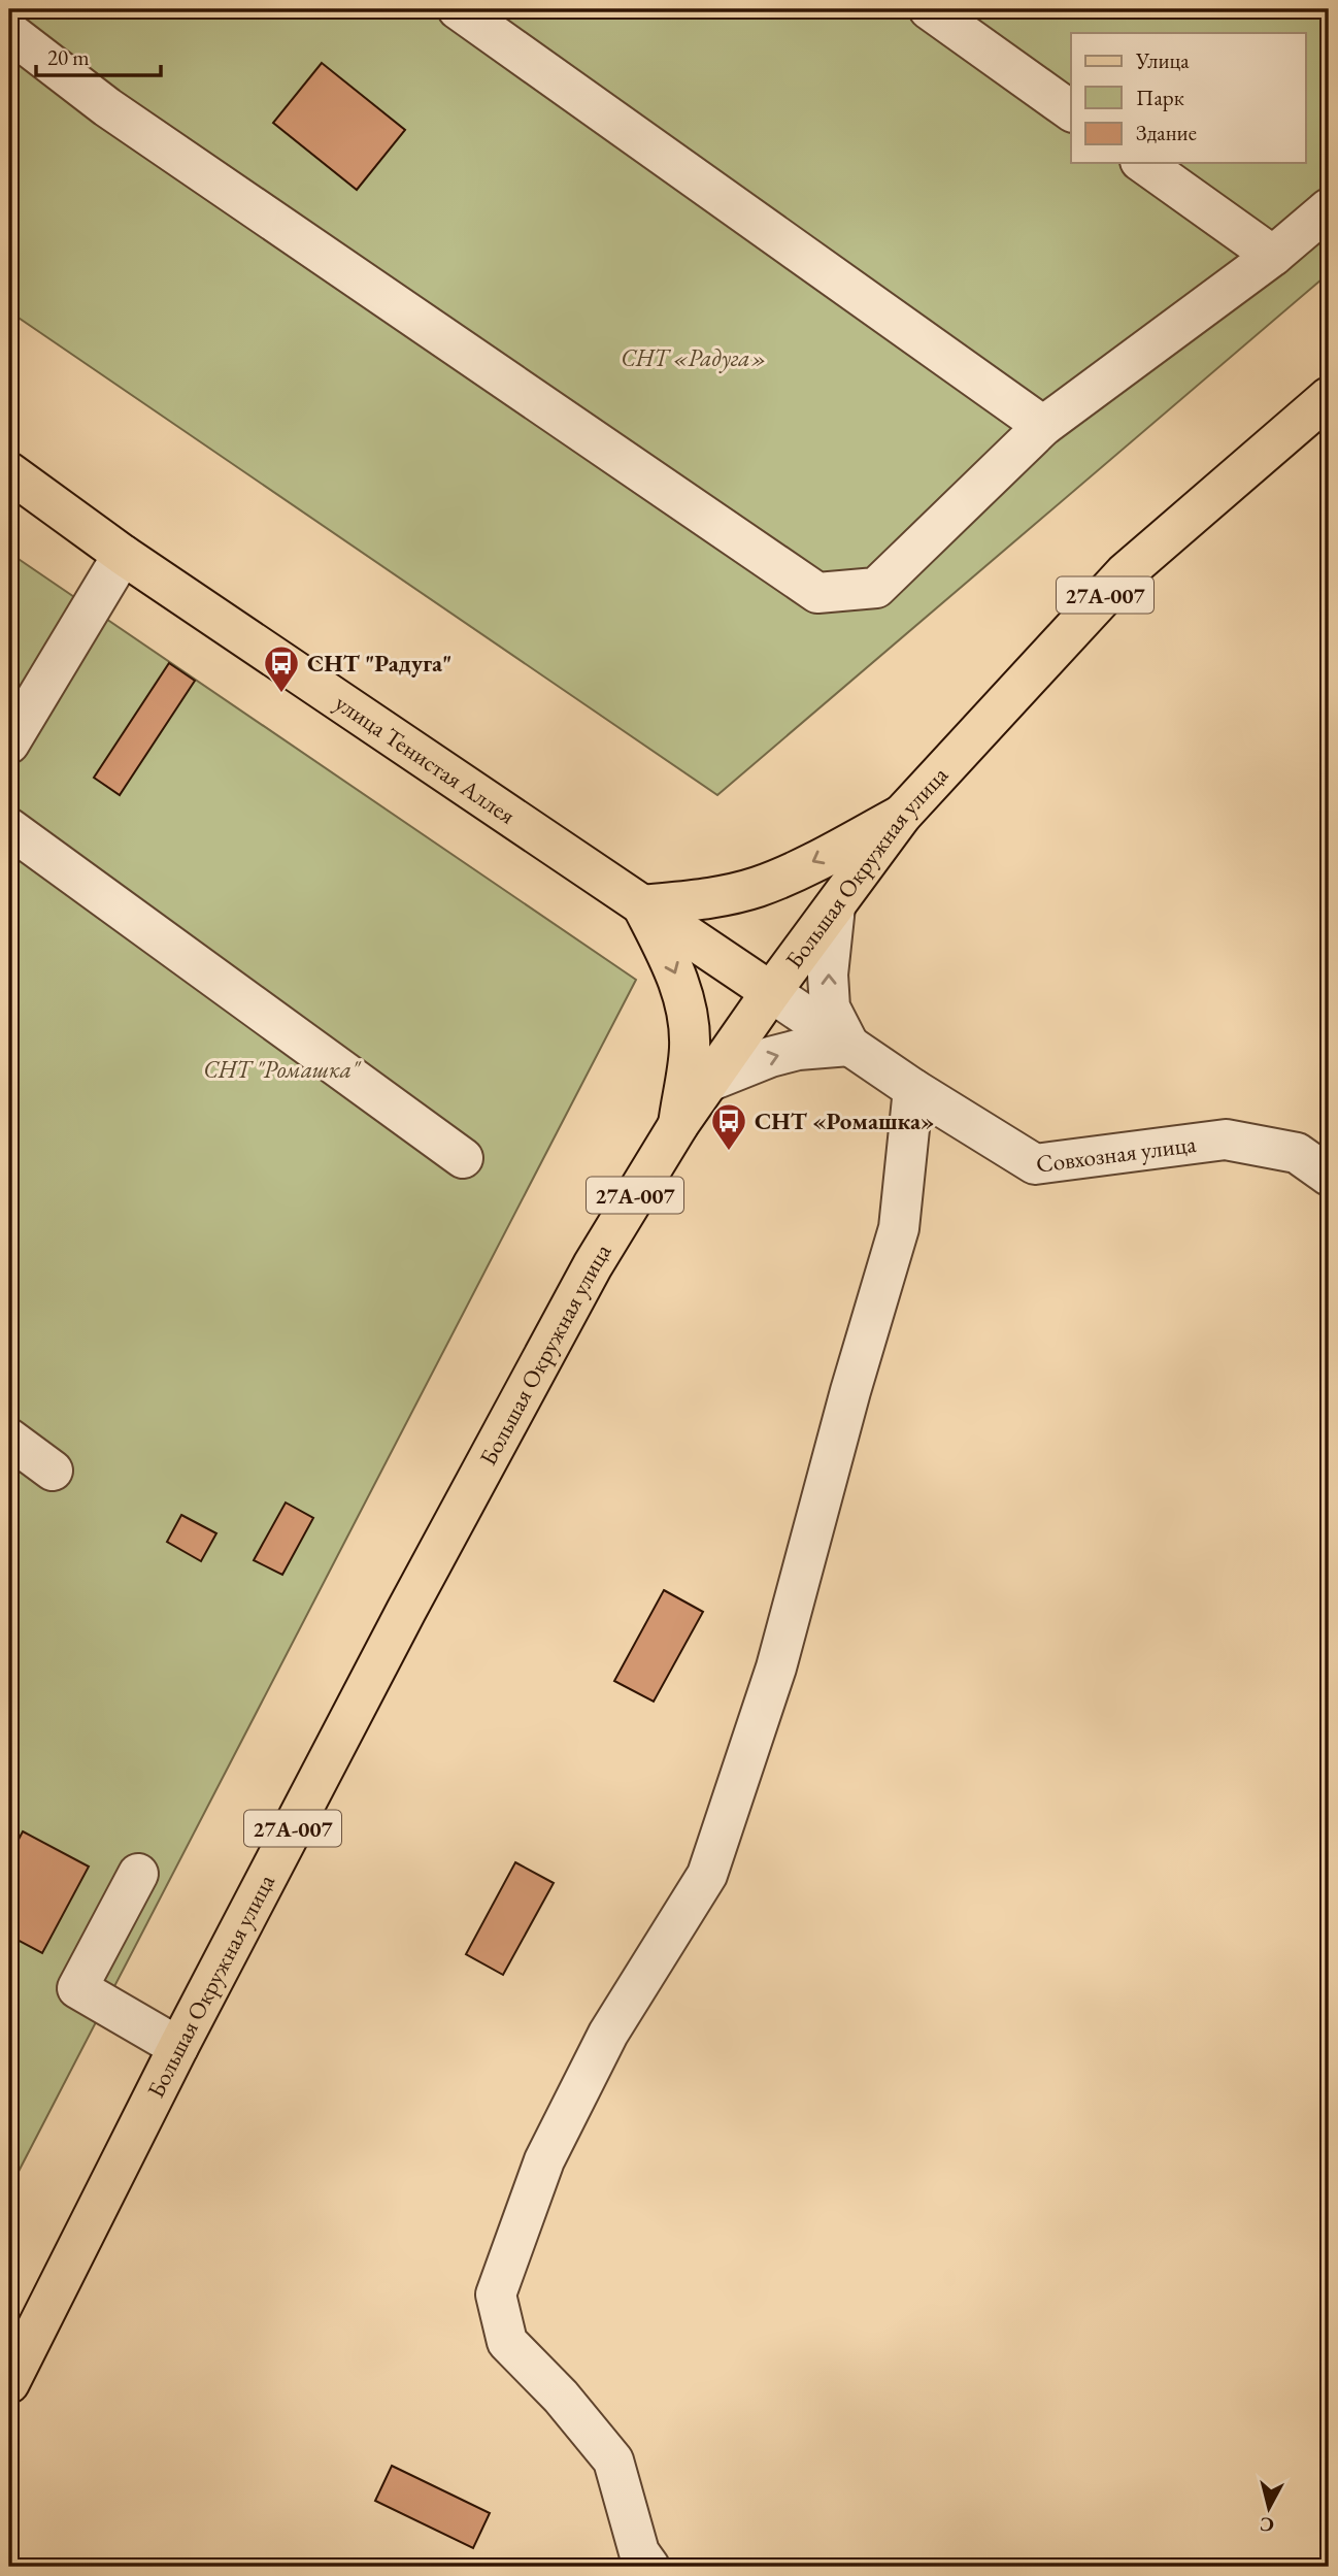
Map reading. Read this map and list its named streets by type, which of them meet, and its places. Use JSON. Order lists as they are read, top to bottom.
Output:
{
  "streets": {
    "main road": ["27А-007", "улица Тенистая Аллея", "Большая Окружная улица"],
    "street": ["Совхозная улица"]
  },
  "crossings": [
    ["улица Тенистая Аллея", "Большая Окружная улица"],
    ["улица Тенистая Аллея", "Совхозная улица"],
    ["Большая Окружная улица", "Совхозная улица"]
  ],
  "parks": ["СНТ «Радуга»", "СНТ \"Ромашка\""],
  "places": {
    "bus stop": ["СНТ \"Радуга\"", "СНТ «Ромашка»"]
  },
  "legend": ["Улица", "Парк", "Здание"],
  "scale_bar": "20 m",
  "north": "bottom"
}
